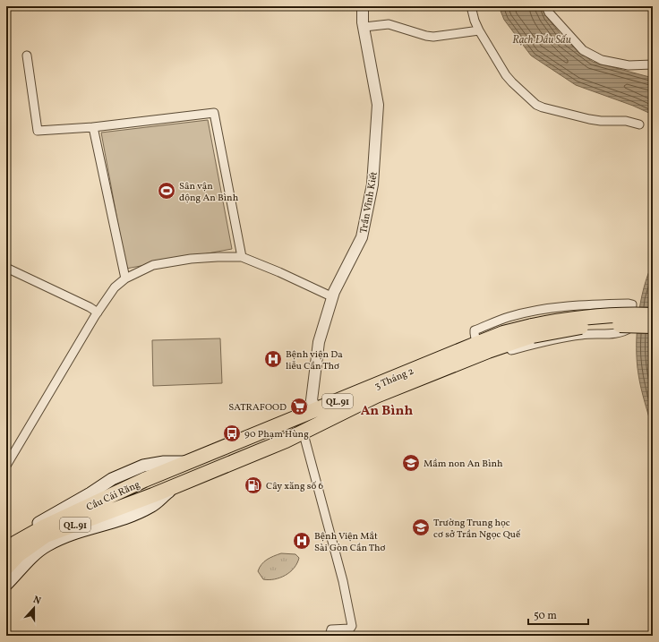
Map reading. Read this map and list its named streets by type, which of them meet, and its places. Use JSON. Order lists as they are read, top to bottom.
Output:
{
  "streets": {
    "highway": ["3 Tháng 2", "QL.91", "Cầu Cái Răng"],
    "street": ["Trần Vĩnh Kiết"]
  },
  "crossings": [
    ["Trần Vĩnh Kiết", "3 Tháng 2"],
    ["3 Tháng 2", "Cầu Cái Răng"]
  ],
  "districts": ["An Bình"],
  "water": ["Rạch Đầu Sấu"],
  "places": {
    "sports": ["Sân vận động An Bình"],
    "hospital": ["Bệnh viện Da liễu Cần Thơ", "Bệnh Viện Mắt Sài Gòn Cần Thơ"],
    "supermarket": ["SATRAFOOD"],
    "bus stop": ["90 Phạm Hùng"],
    "school or university": ["Mầm non An Bình", "Trường Trung học cơ sở Trần Ngọc Quế"],
    "fuel station": ["Cây xăng số 6"]
  },
  "scale_bar": "50 m",
  "north": "top"
}
